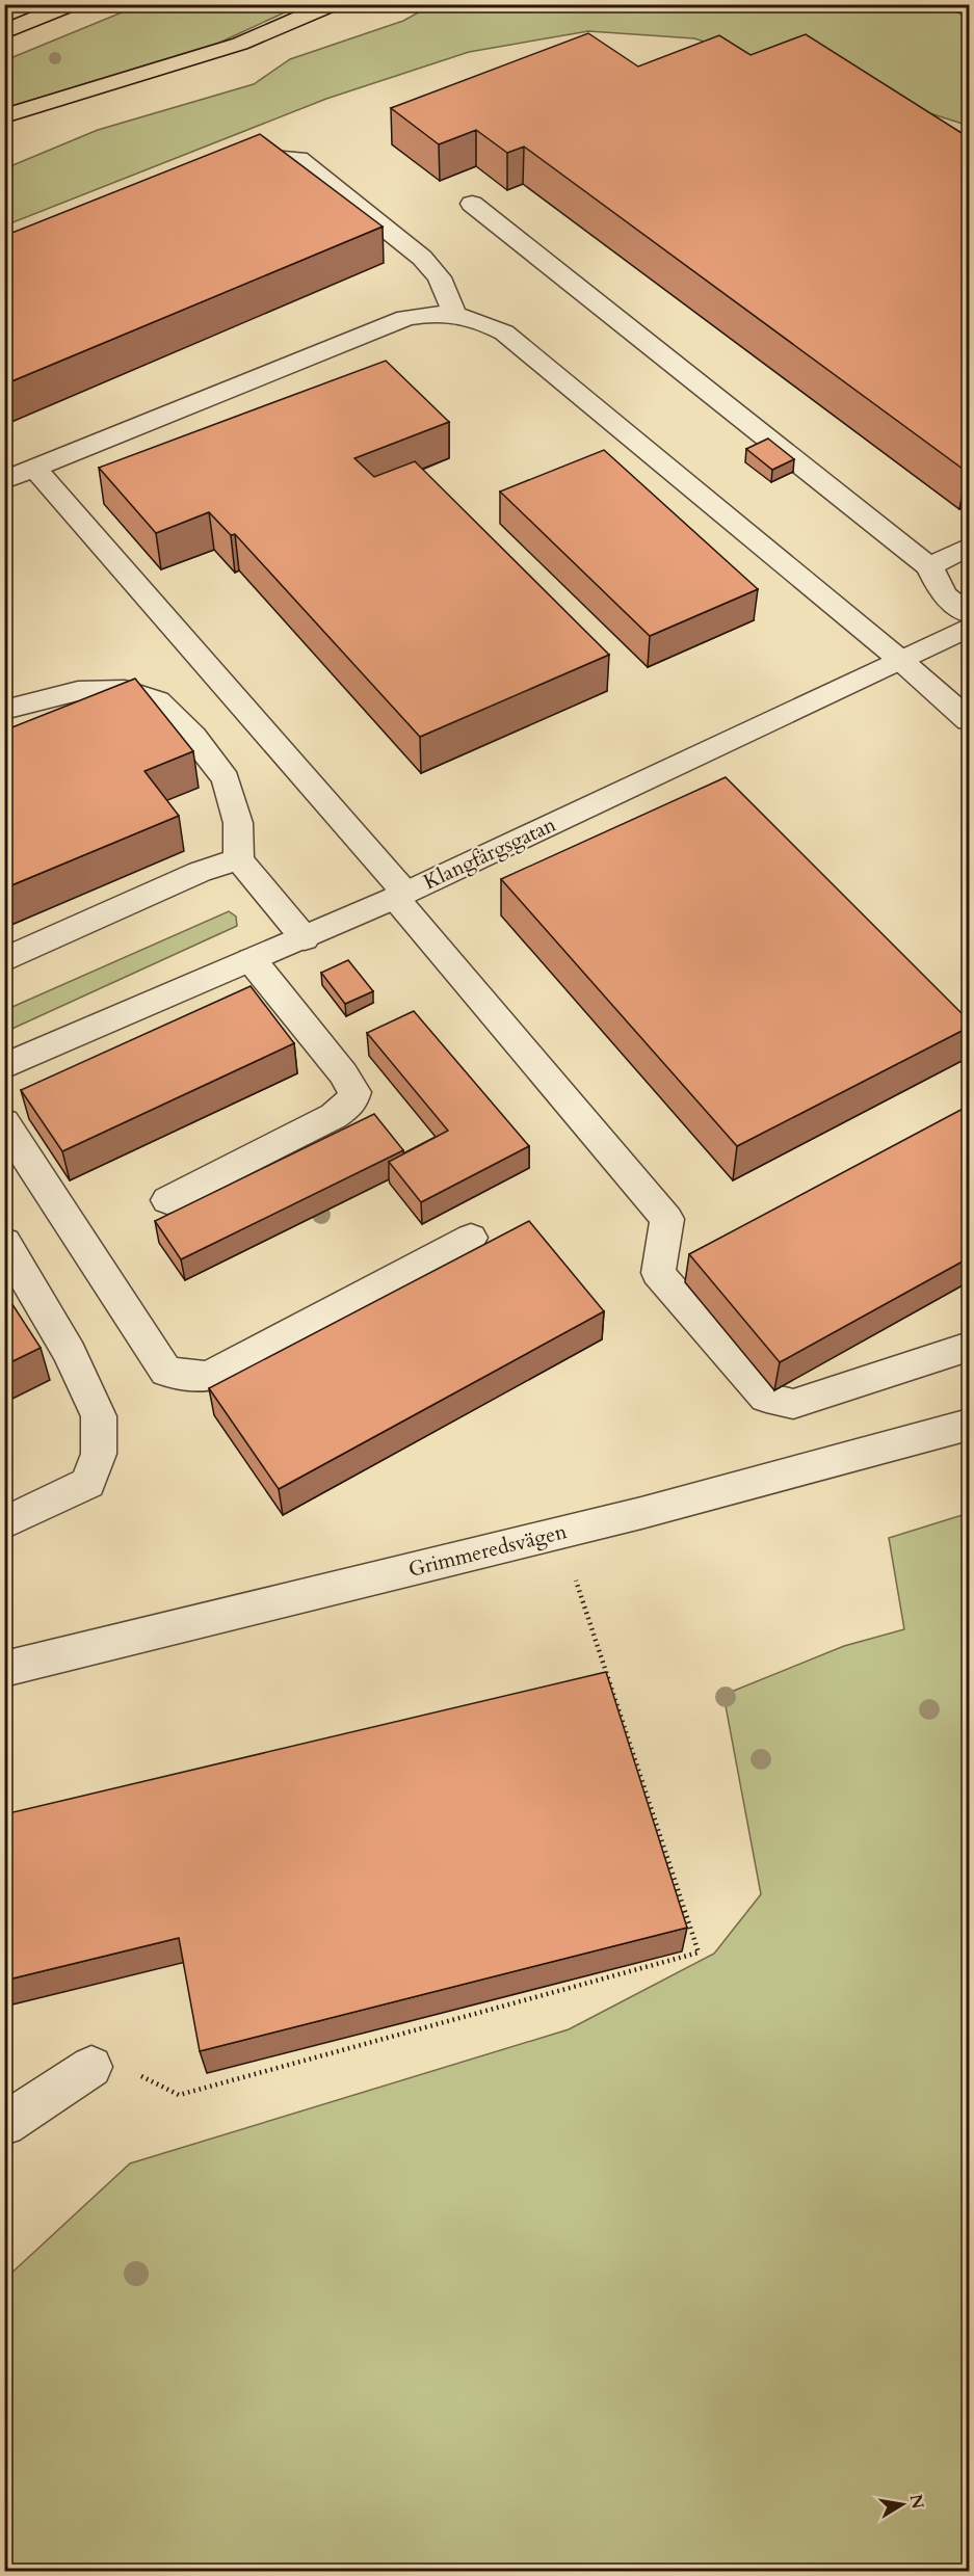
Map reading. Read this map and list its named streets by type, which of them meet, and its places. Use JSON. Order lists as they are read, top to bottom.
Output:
{
  "streets": {
    "street": ["Klangfärgsgatan", "Grimmeredsvägen"]
  },
  "north": "right"
}
